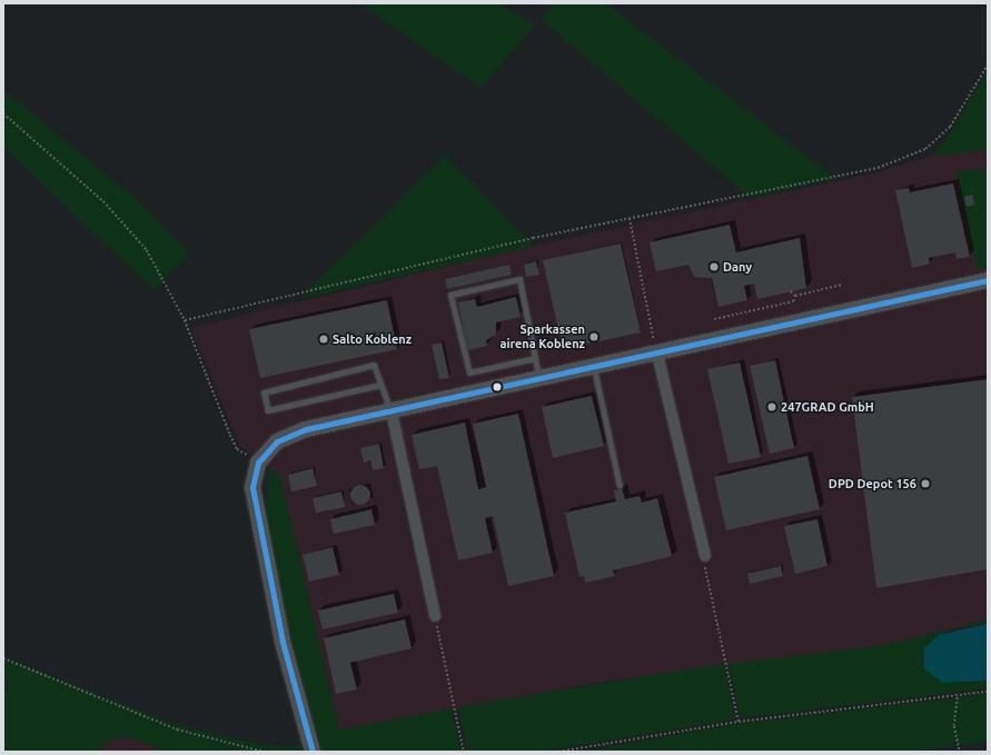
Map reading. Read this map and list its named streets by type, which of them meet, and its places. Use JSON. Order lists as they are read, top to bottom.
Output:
{
  "places": [
    "Dany",
    "Sparkassen airena Koblenz",
    "Salto Koblenz",
    "247GRAD GmbH",
    "DPD Depot 156"
  ]
}
